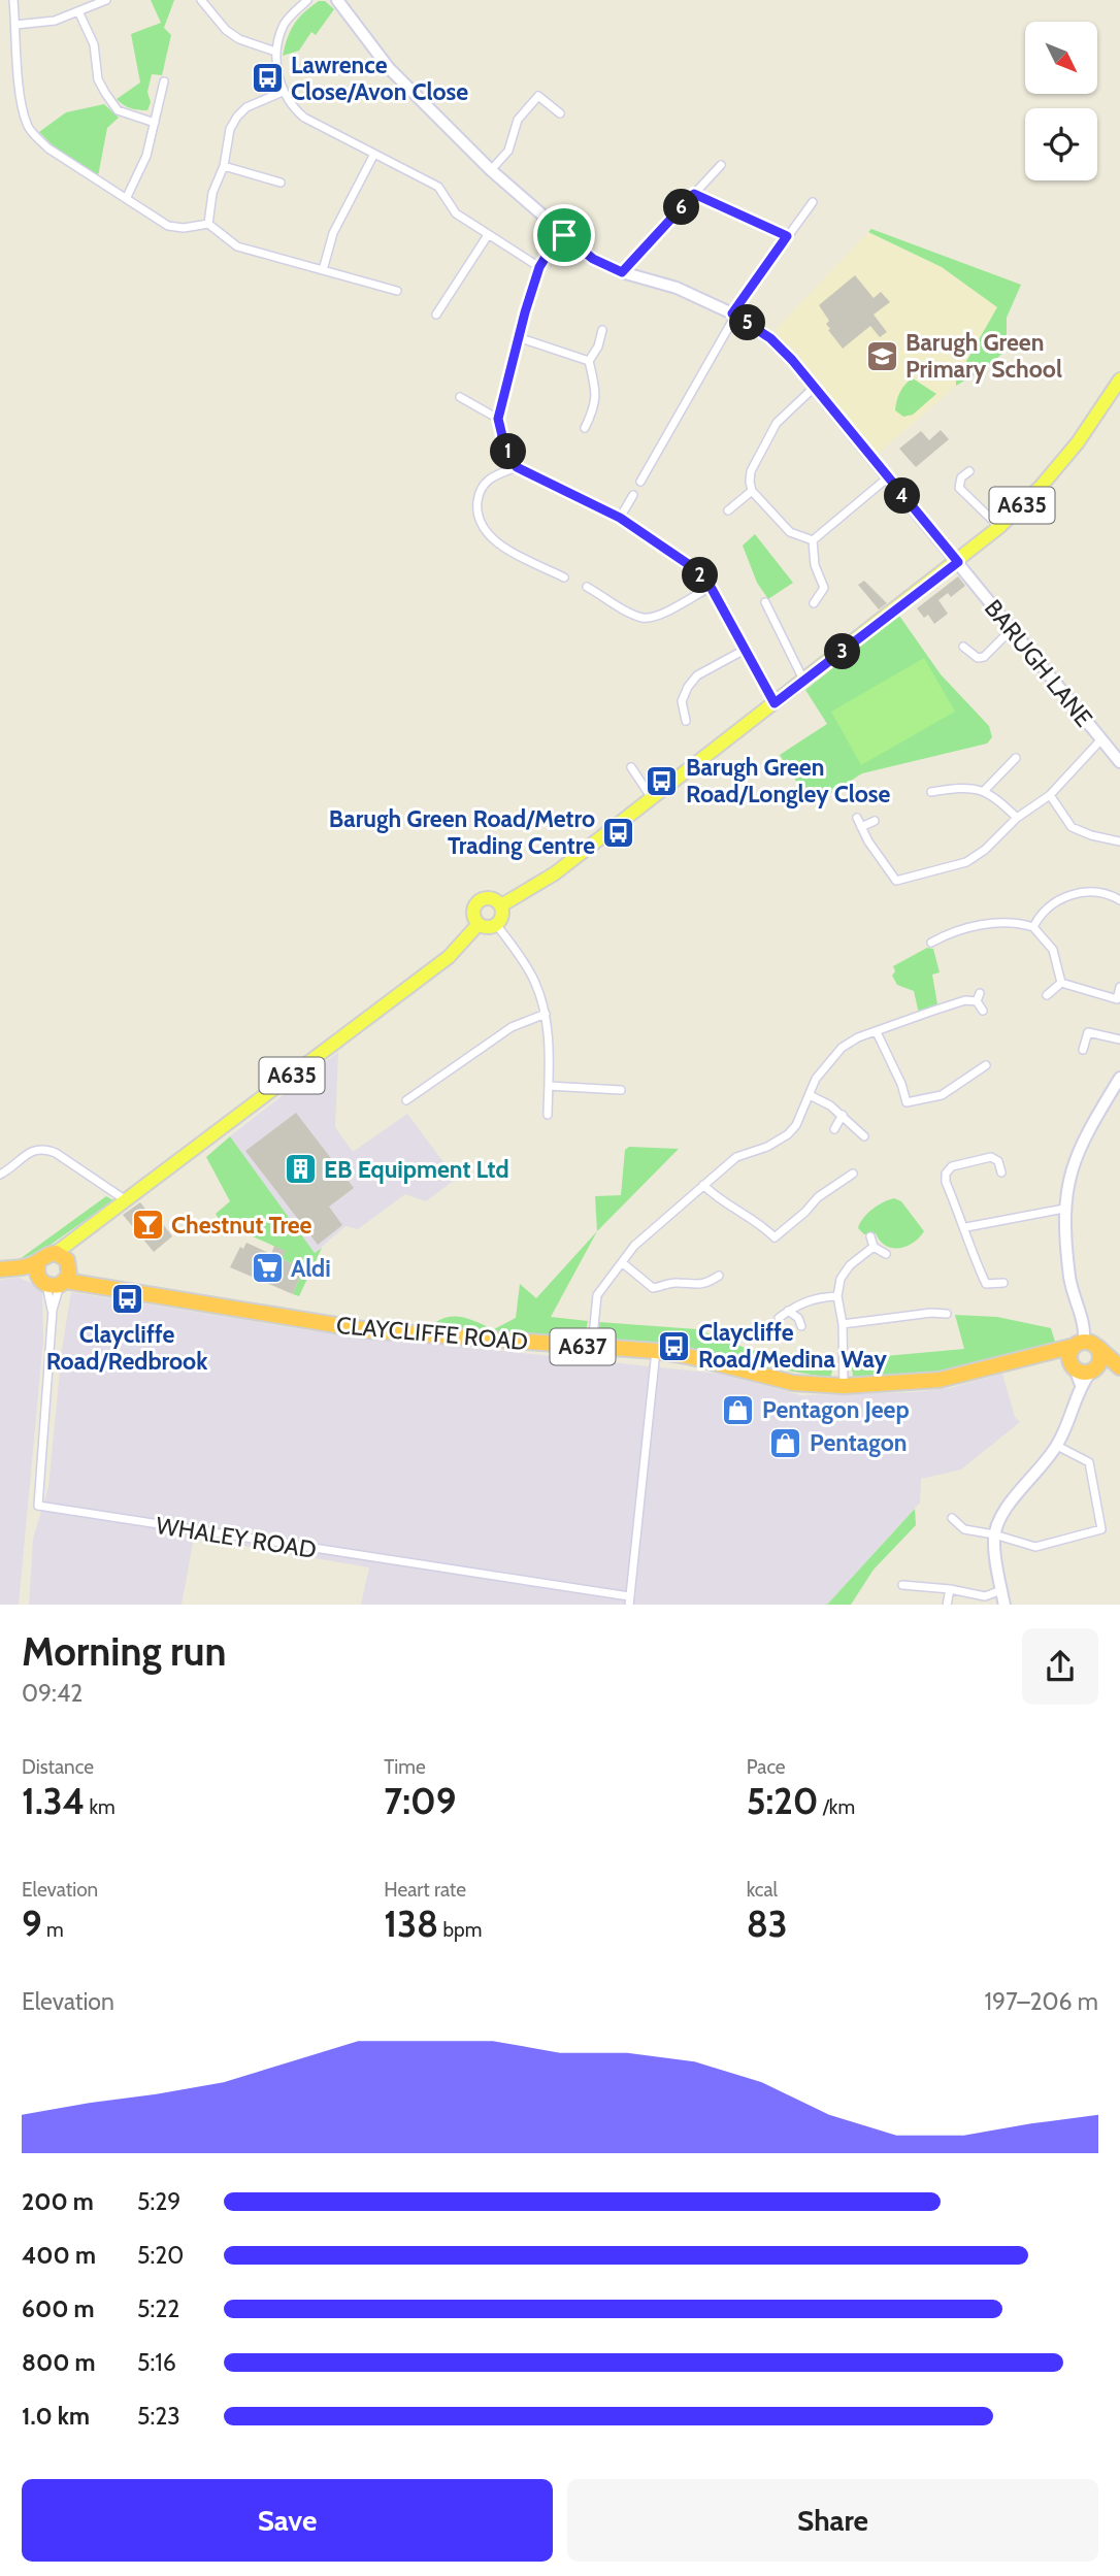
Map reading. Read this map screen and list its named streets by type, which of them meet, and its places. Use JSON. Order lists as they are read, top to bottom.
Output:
{
  "streets": {
    "highway": ["A635", "CLAYCLIFFE ROAD", "A637"],
    "street": ["BARUGH LANE", "WHALEY ROAD"]
  },
  "crossings": [
    ["A635", "BARUGH LANE"],
    ["A635", "CLAYCLIFFE ROAD"],
    ["A635", "WHALEY ROAD"],
    ["CLAYCLIFFE ROAD", "A637"],
    ["CLAYCLIFFE ROAD", "WHALEY ROAD"]
  ],
  "places": {
    "bus stop": [
      "Lawrence Close/Avon Close",
      "Barugh Green Road/Longley Close",
      "Barugh Green Road/Metro Trading Centre",
      "Claycliffe Road/Redbrook",
      "Claycliffe Road/Medina Way"
    ],
    "school or university": ["Barugh Green Primary School"],
    "building": ["EB Equipment Ltd"],
    "bar": ["Chestnut Tree"],
    "supermarket": ["Aldi"],
    "shop": ["Pentagon Jeep", "Pentagon"]
  },
  "north": "bottom right",
  "page": {
    "pins": [
      "6",
      "5",
      "1",
      "4",
      "2",
      "3"
    ],
    "heading": ["Morning run", "09:42"],
    "stats": [
      ["Distance", "1.34 km"],
      ["Time", "7:09"],
      ["Pace", "5:20 /km"],
      ["Elevation", "9 m"],
      ["Heart rate", "138 bpm"],
      ["kcal", "83"]
    ],
    "chart": ["Elevation", "197–206 m"],
    "list": [
      {
        "name": "200 m",
        "note": "5:29"
      },
      {
        "name": "400 m",
        "note": "5:20"
      },
      {
        "name": "600 m",
        "note": "5:22"
      },
      {
        "name": "800 m",
        "note": "5:16"
      },
      {
        "name": "1.0 km",
        "note": "5:23"
      }
    ],
    "buttons": ["Save", "Share"]
  }
}
